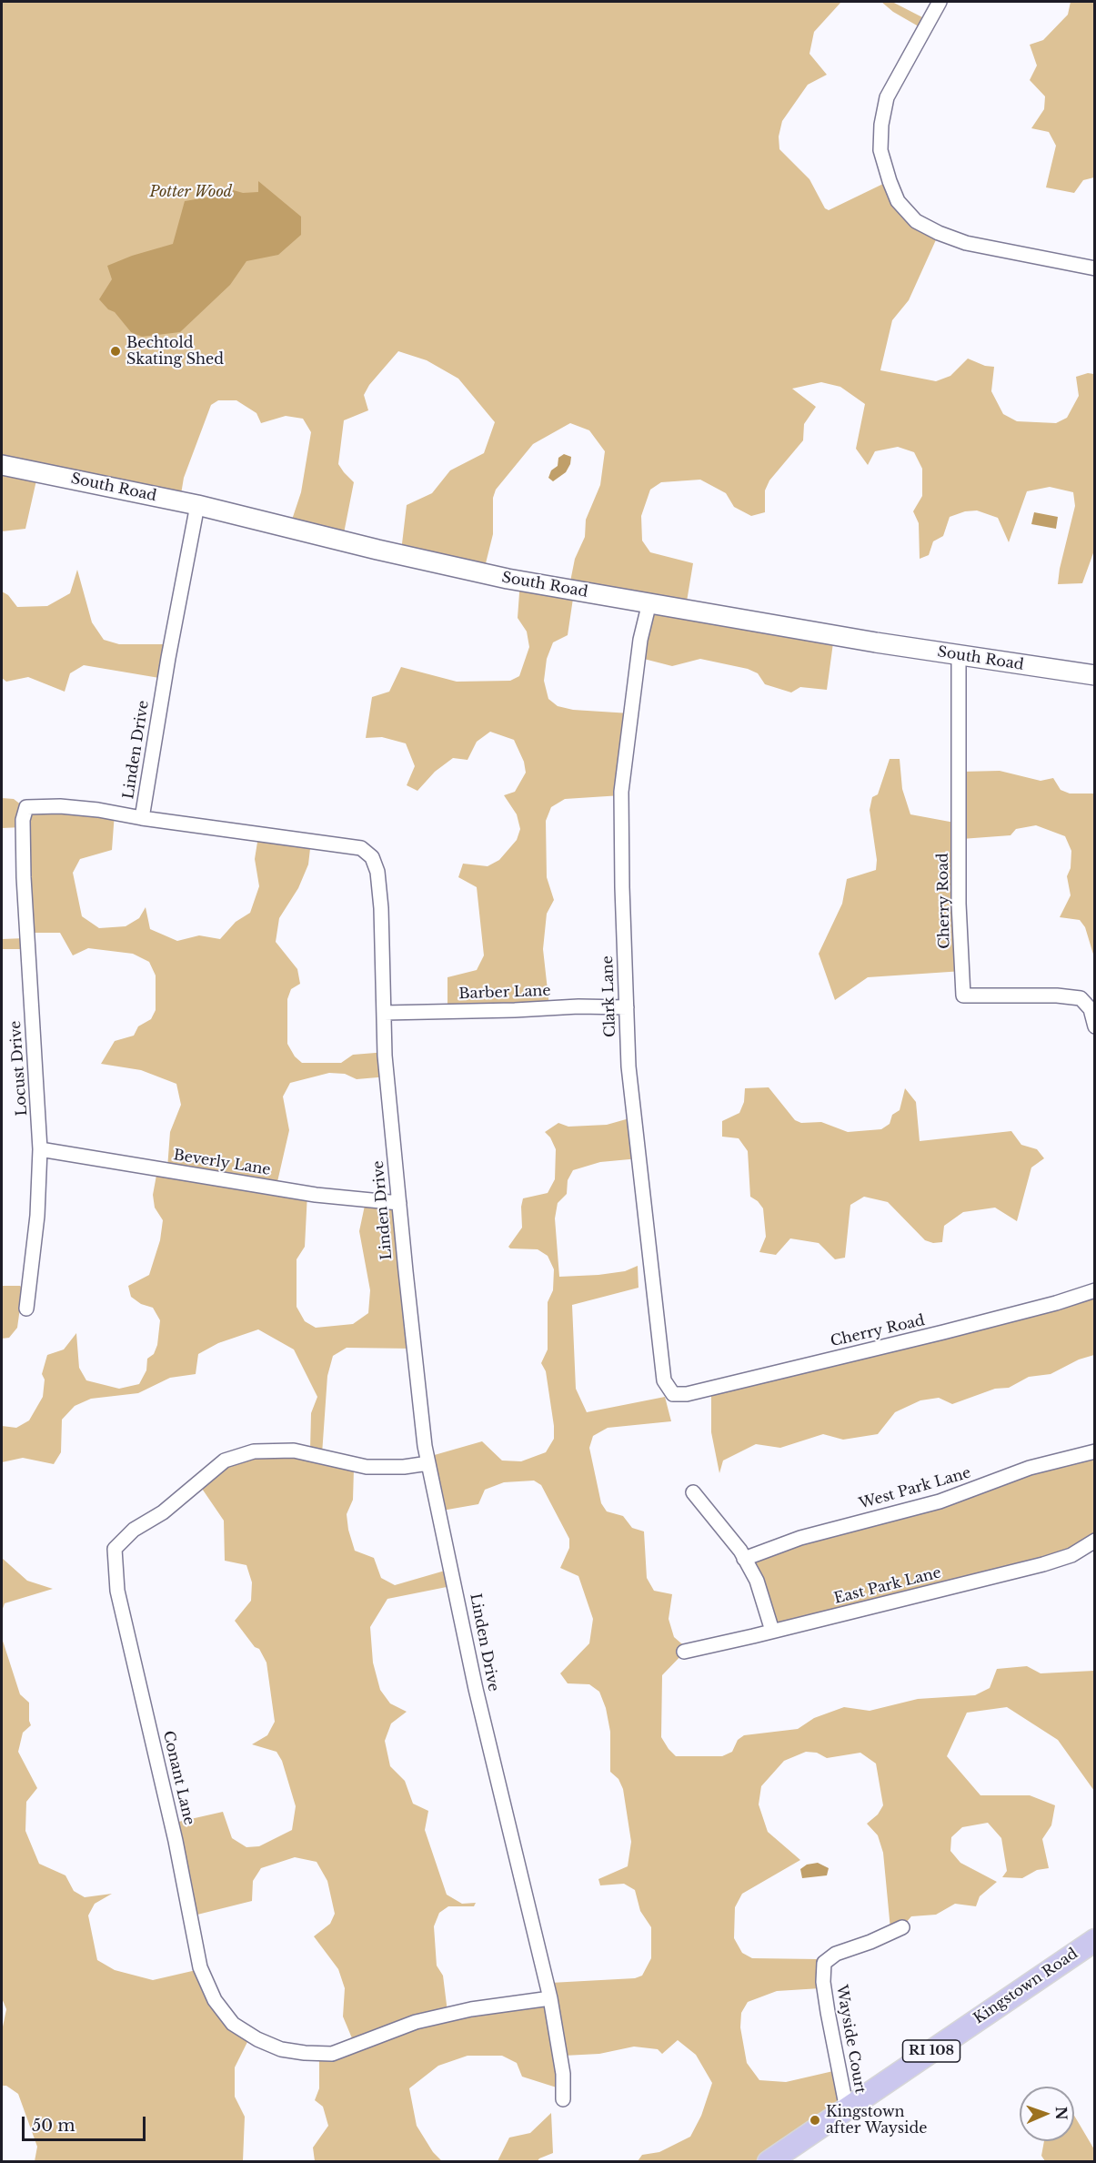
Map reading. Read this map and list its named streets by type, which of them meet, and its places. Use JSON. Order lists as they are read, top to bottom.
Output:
{
  "streets": {
    "main road": ["Kingstown Road", "RI 108"],
    "street": [
      "South Road",
      "Linden Drive",
      "Cherry Road",
      "Barber Lane",
      "Clark Lane",
      "Locust Drive",
      "Beverly Lane",
      "West Park Lane",
      "East Park Lane",
      "Conant Lane",
      "Wayside Court"
    ]
  },
  "crossings": [
    ["South Road", "Linden Drive"],
    ["South Road", "Cherry Road"],
    ["South Road", "Clark Lane"],
    ["Linden Drive", "Barber Lane"],
    ["Linden Drive", "Locust Drive"],
    ["Linden Drive", "Beverly Lane"],
    ["Linden Drive", "Conant Lane"],
    ["Cherry Road", "Clark Lane"],
    ["Barber Lane", "Clark Lane"],
    ["Locust Drive", "Beverly Lane"],
    ["Kingstown Road", "Wayside Court"]
  ],
  "parks": ["Potter Wood"],
  "places": ["Bechtold Skating Shed", "Kingstown after Wayside"],
  "scale_bar": "50 m",
  "north": "right"
}
